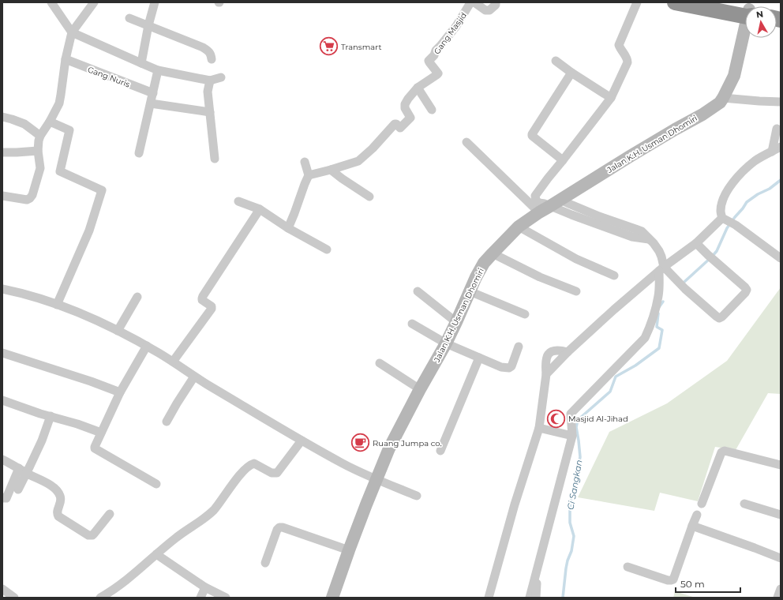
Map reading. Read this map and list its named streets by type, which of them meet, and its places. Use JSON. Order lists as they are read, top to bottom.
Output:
{
  "streets": {
    "main road": ["Jalan K.H. Usman Dhomiri"],
    "street": ["Gang Masjid", "Gang Nuris"]
  },
  "water": ["Ci Sangkan"],
  "places": {
    "supermarket": ["Transmart"],
    "mosque": ["Masjid Al-Jihad"],
    "cafe": ["Ruang Jumpa co."]
  },
  "scale_bar": "50 m",
  "north": "top"
}
